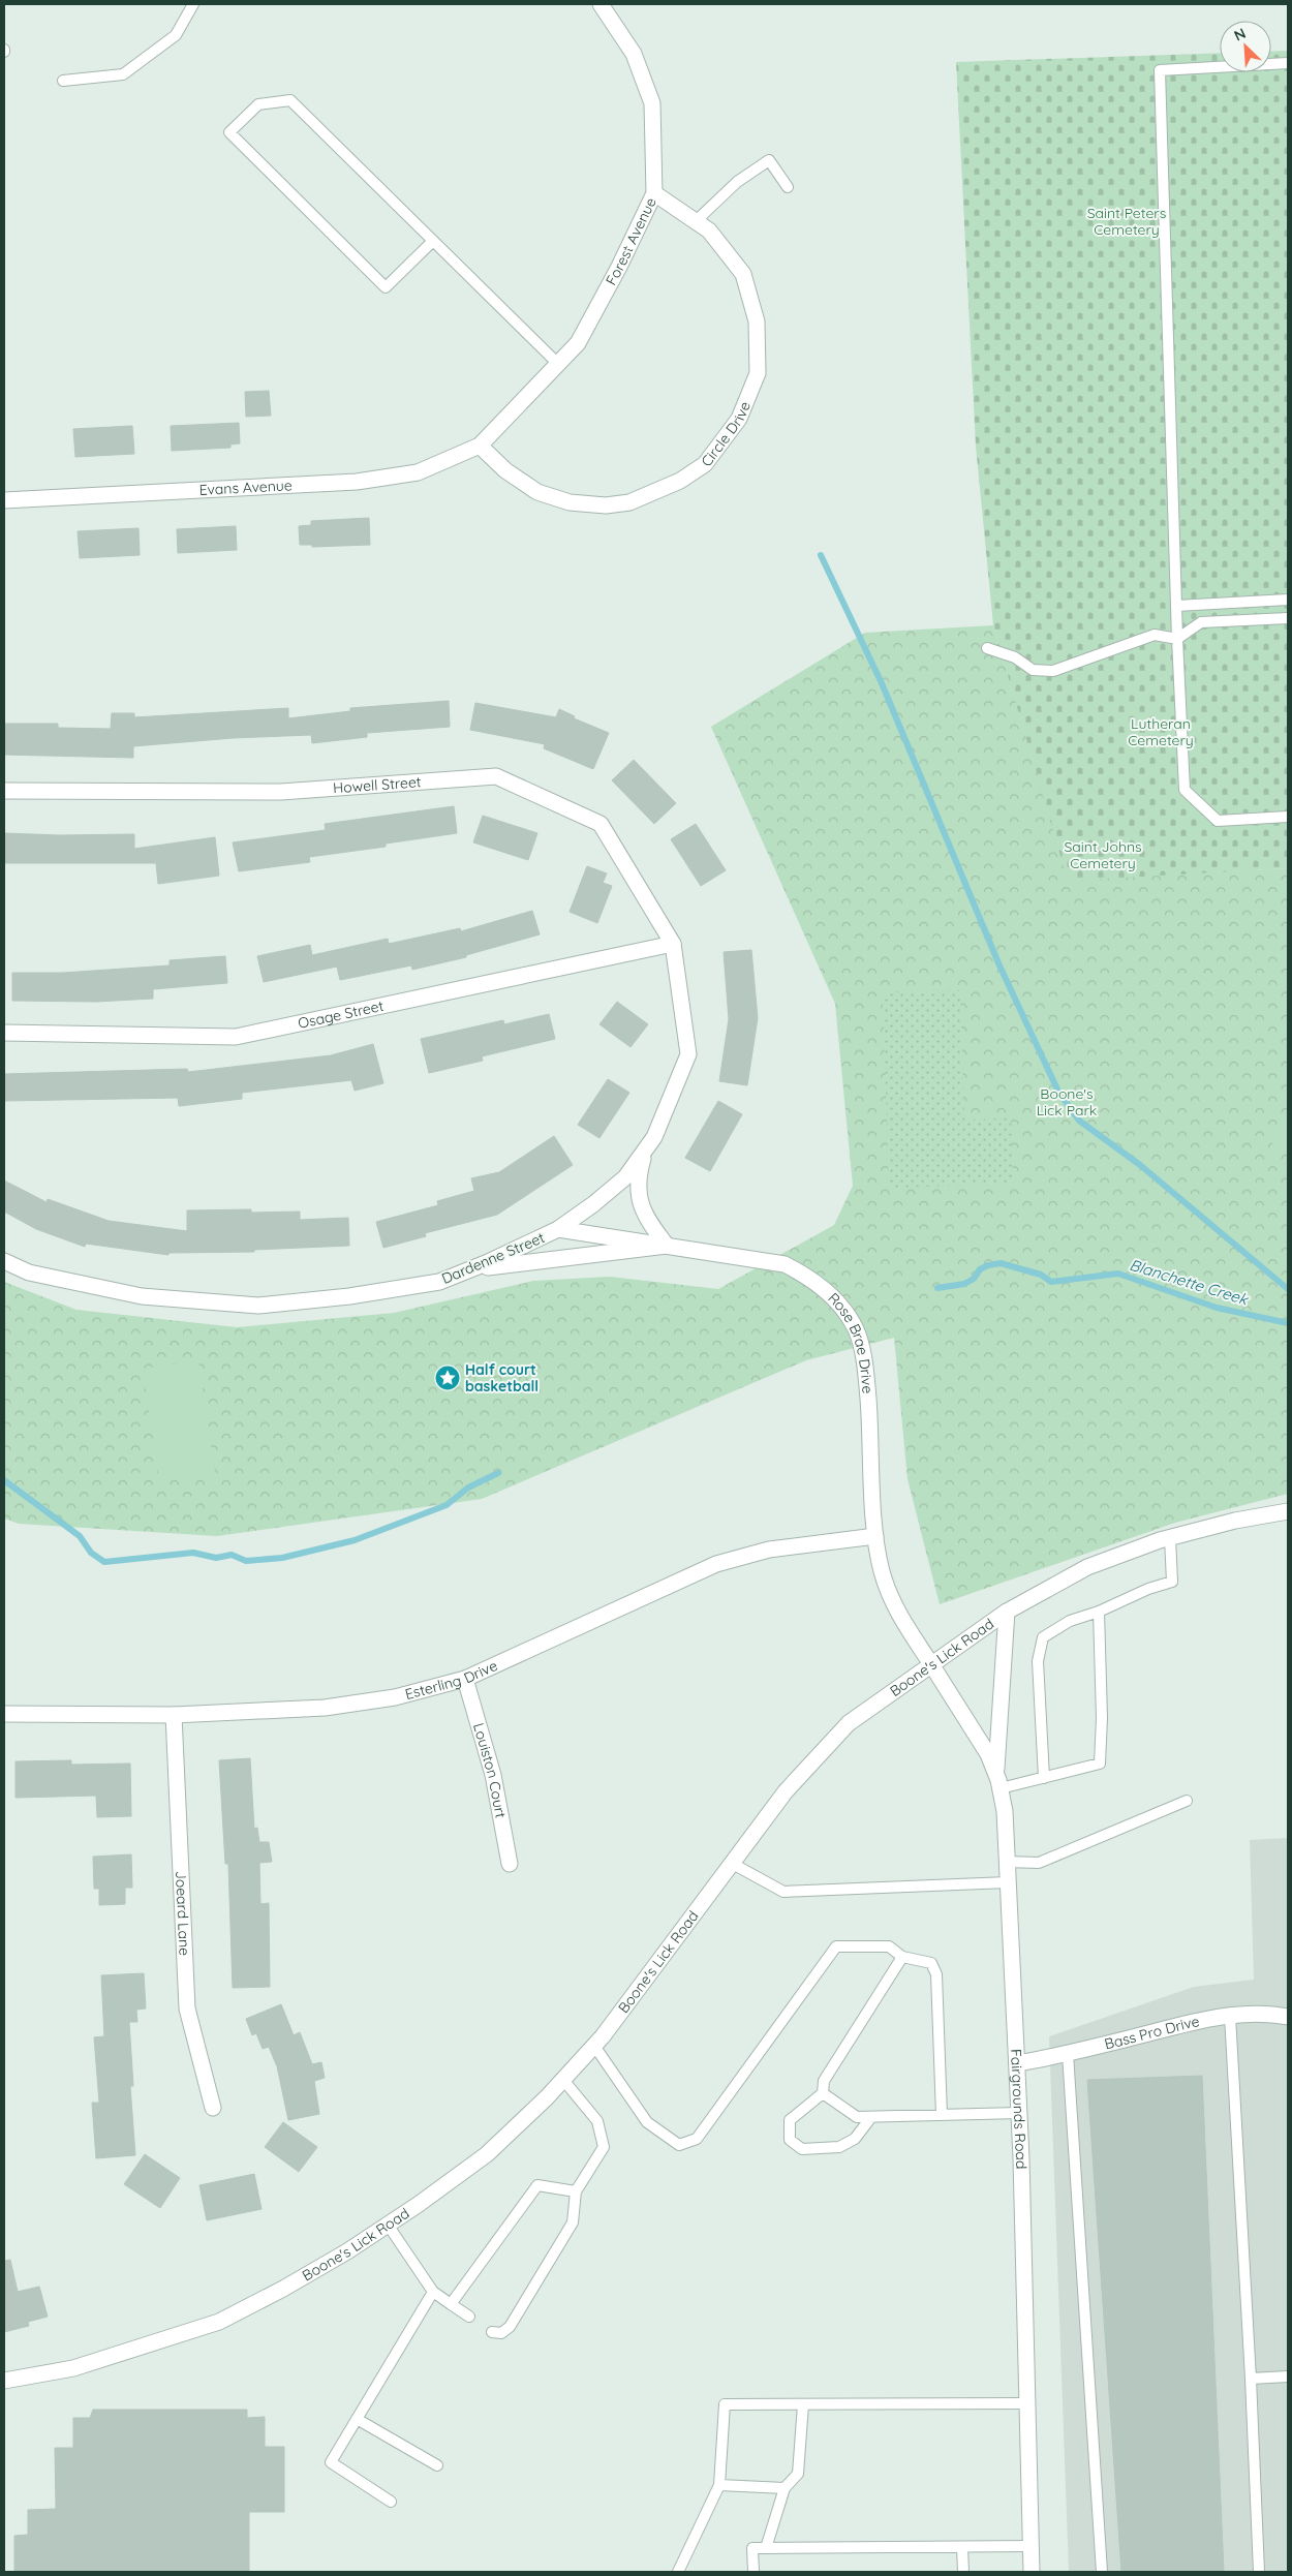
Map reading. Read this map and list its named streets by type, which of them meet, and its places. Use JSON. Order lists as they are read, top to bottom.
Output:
{
  "streets": {
    "street": [
      "Forest Avenue",
      "Circle Drive",
      "Evans Avenue",
      "Howell Street",
      "Osage Street",
      "Dardenne Street",
      "Rose Brae Drive",
      "Boone's Lick Road",
      "Esterling Drive",
      "Louiston Court",
      "Joeard Lane",
      "Bass Pro Drive",
      "Fairgrounds Road"
    ]
  },
  "crossings": [
    ["Forest Avenue", "Circle Drive"],
    ["Forest Avenue", "Evans Avenue"],
    ["Circle Drive", "Evans Avenue"],
    ["Howell Street", "Osage Street"],
    ["Howell Street", "Dardenne Street"],
    ["Osage Street", "Dardenne Street"],
    ["Dardenne Street", "Rose Brae Drive"],
    ["Rose Brae Drive", "Boone's Lick Road"],
    ["Rose Brae Drive", "Esterling Drive"],
    ["Rose Brae Drive", "Fairgrounds Road"],
    ["Boone's Lick Road", "Fairgrounds Road"],
    ["Esterling Drive", "Louiston Court"],
    ["Esterling Drive", "Joeard Lane"],
    ["Bass Pro Drive", "Fairgrounds Road"]
  ],
  "water": ["Blanchette Creek"],
  "parks": [
    "Saint Peters Cemetery",
    "Lutheran Cemetery",
    "Saint Johns Cemetery",
    "Boone's Lick Park"
  ],
  "places": {
    "place": ["Half court basketball"]
  },
  "north": "top left"
}
